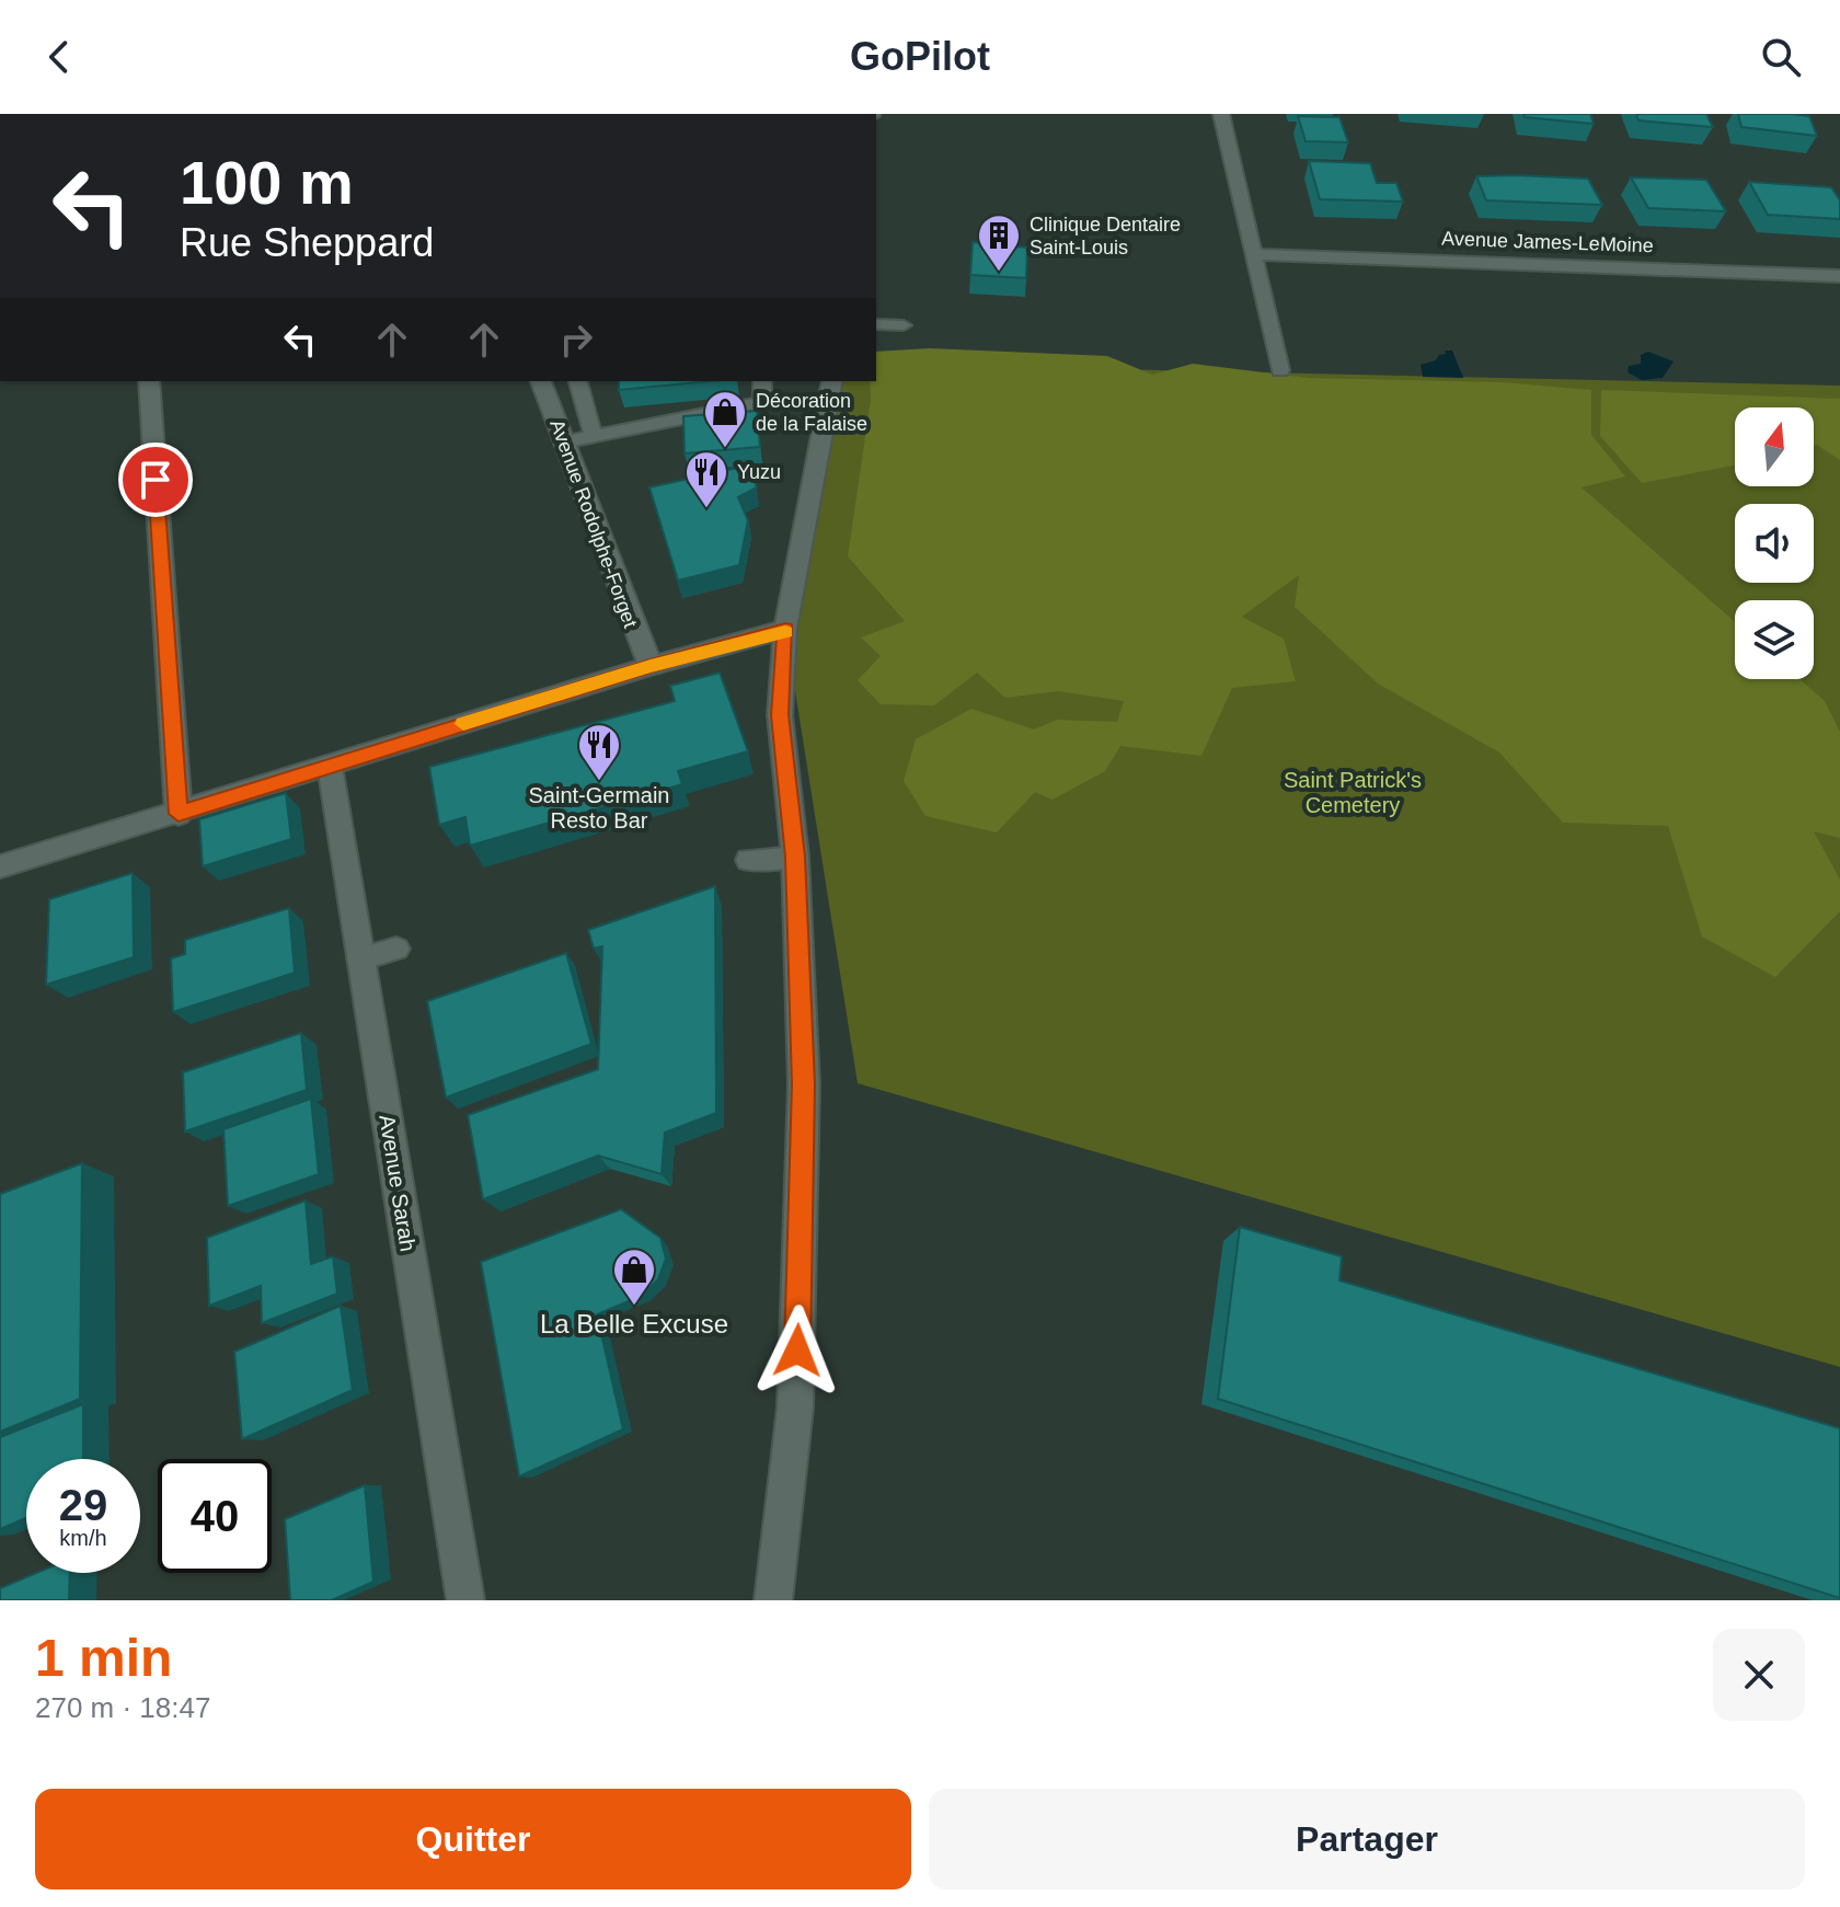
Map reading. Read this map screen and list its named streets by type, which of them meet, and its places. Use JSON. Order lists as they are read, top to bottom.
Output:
{
  "streets": {
    "street": ["Avenue James-LeMoine", "Avenue Rodolphe-Forget", "Avenue Sarah"]
  },
  "parks": ["Saint Patrick's Cemetery"],
  "places": {
    "building": ["Clinique Dentaire Saint-Louis"],
    "shop": ["Décoration de la Falaise", "La Belle Excuse"],
    "restaurant": ["Yuzu", "Saint-Germain Resto Bar"]
  },
  "north": "top",
  "page": {
    "header": "GoPilot",
    "turn": ["100 m", "Rue Sheppard"],
    "speed": "29 km/h",
    "limit": "40",
    "heading": ["1 min", "270 m · 18:47"],
    "buttons": ["Quitter", "Partager"]
  }
}
